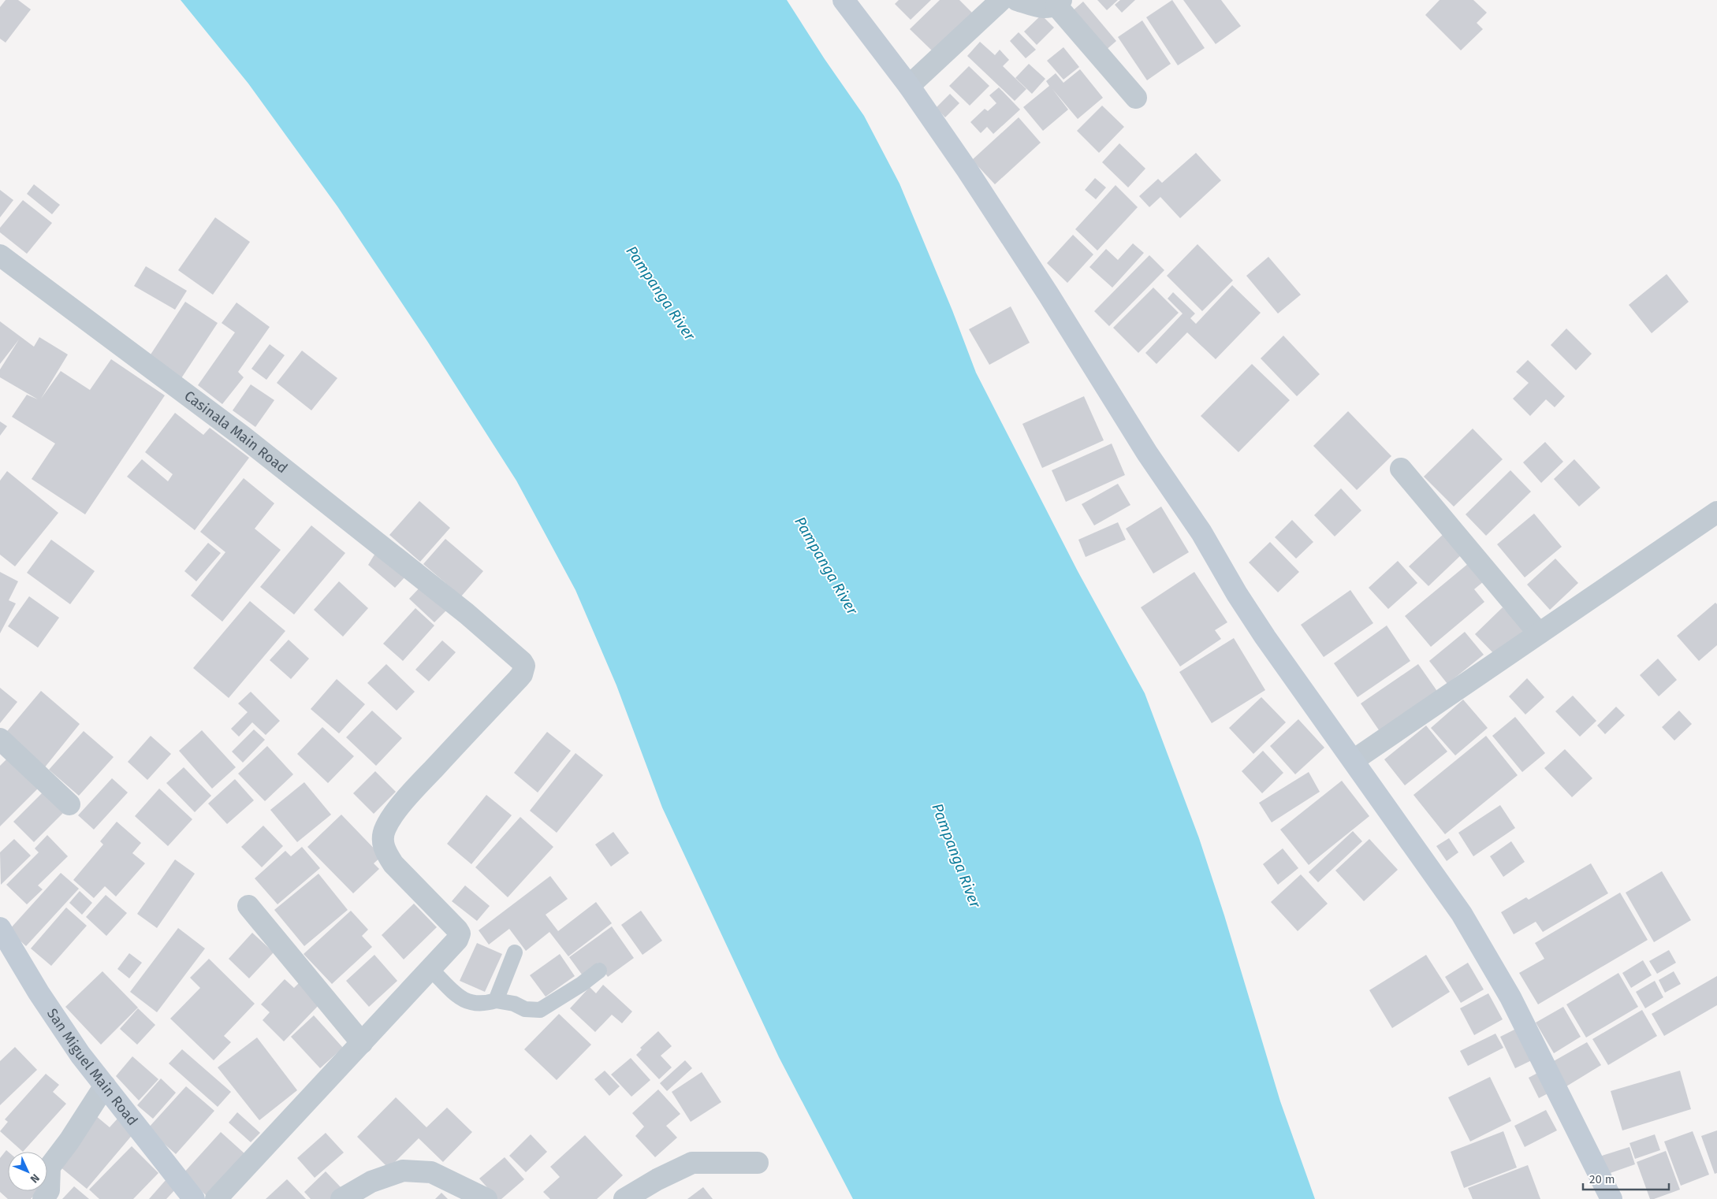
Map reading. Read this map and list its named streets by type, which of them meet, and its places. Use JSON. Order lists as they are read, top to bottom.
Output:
{
  "streets": {
    "main road": ["San Miguel Main Road"],
    "street": ["Casinala Main Road"]
  },
  "water": ["Pampanga River"],
  "scale_bar": "20 m",
  "north": "bottom right"
}
